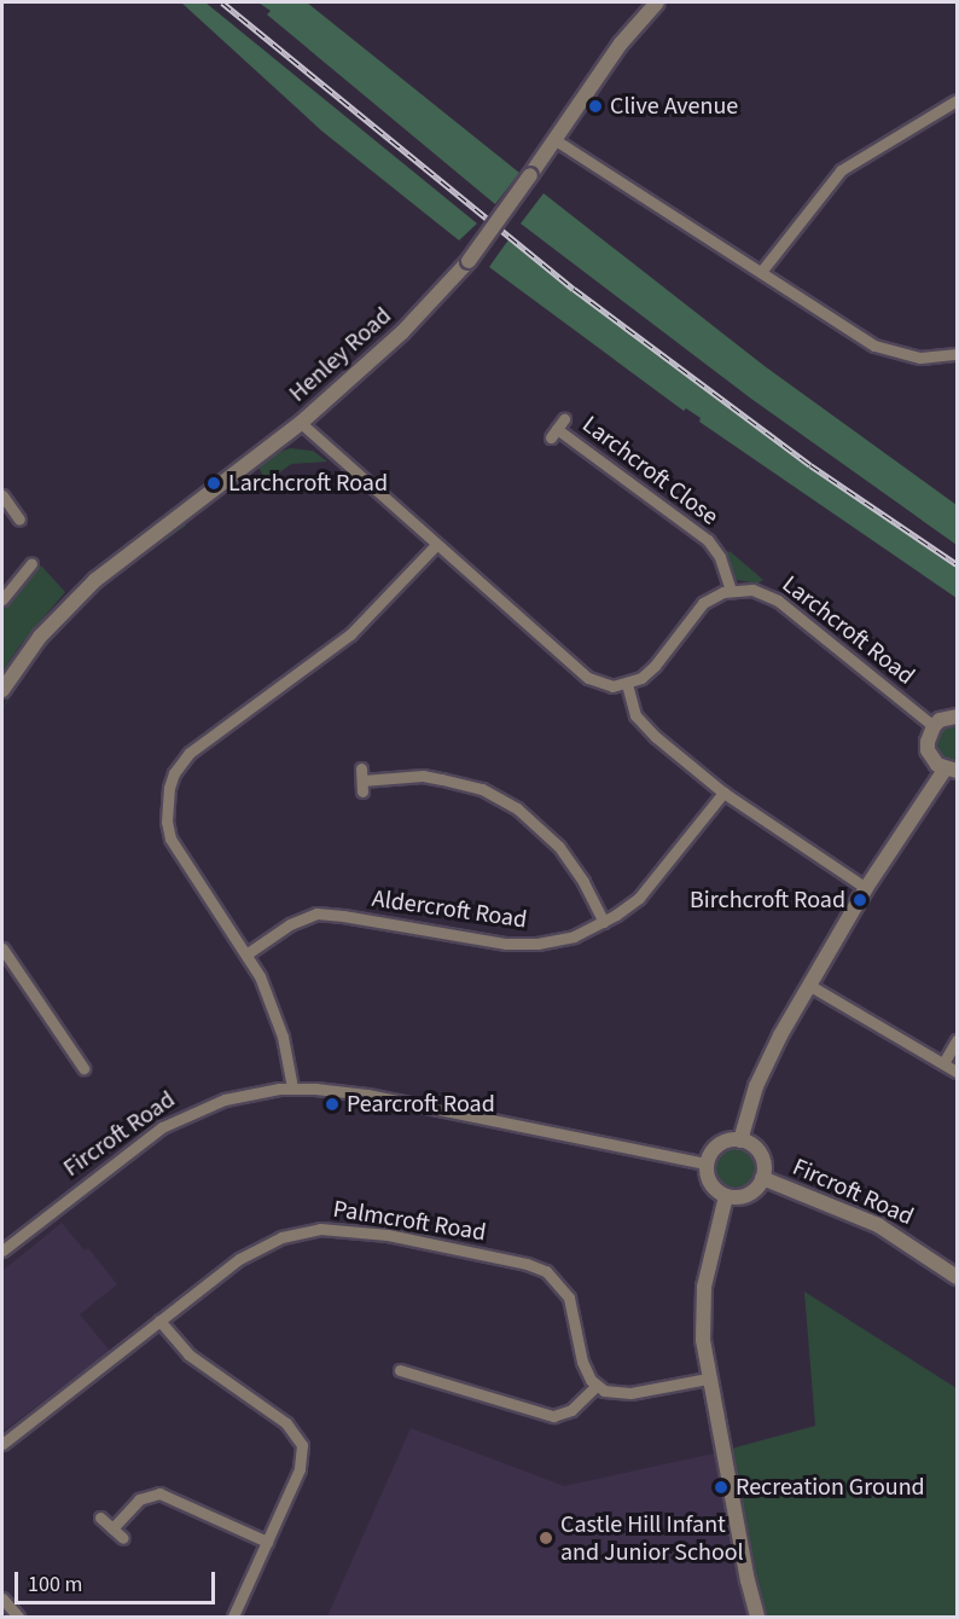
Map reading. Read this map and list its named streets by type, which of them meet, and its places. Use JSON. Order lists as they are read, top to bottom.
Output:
{
  "streets": {
    "street": [
      "Henley Road",
      "Larchcroft Close",
      "Larchcroft Road",
      "Aldercroft Road",
      "Fircroft Road",
      "Palmcroft Road"
    ]
  },
  "crossings": [
    ["Larchcroft Close", "Larchcroft Road"]
  ],
  "places": [
    "Clive Avenue",
    "Larchcroft Road",
    "Birchcroft Road",
    "Pearcroft Road",
    "Recreation Ground",
    "Castle Hill Infant and Junior School"
  ],
  "scale_bar": "100 m"
}
